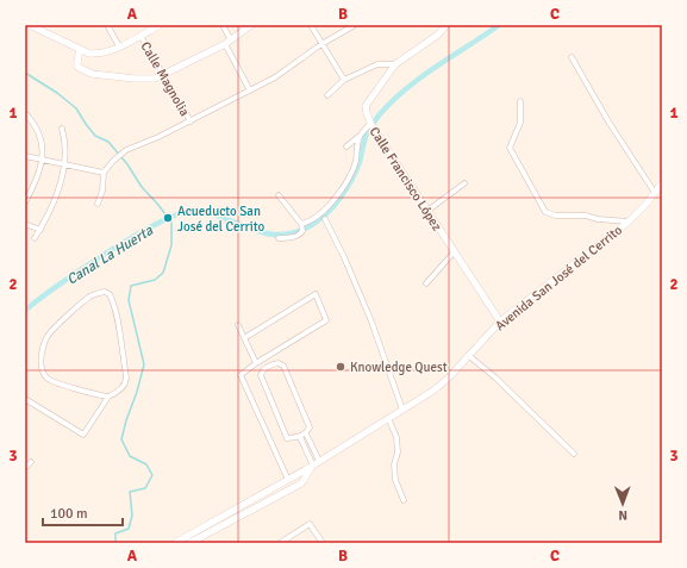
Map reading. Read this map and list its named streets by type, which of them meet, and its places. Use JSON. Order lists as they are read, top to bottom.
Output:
{
  "streets": {
    "street": ["Calle Magnolia", "Calle Francisco López", "Avenida San José del Cerrito"]
  },
  "crossings": [
    ["Calle Francisco López", "Avenida San José del Cerrito"]
  ],
  "water": ["Canal La Huerta"],
  "places": ["Acueducto San José del Cerrito", "Knowledge Quest"],
  "scale_bar": "100 m",
  "north": "bottom",
  "grid": {
    "columns": ["A", "B", "C"],
    "rows": ["1", "2", "3"]
  }
}
